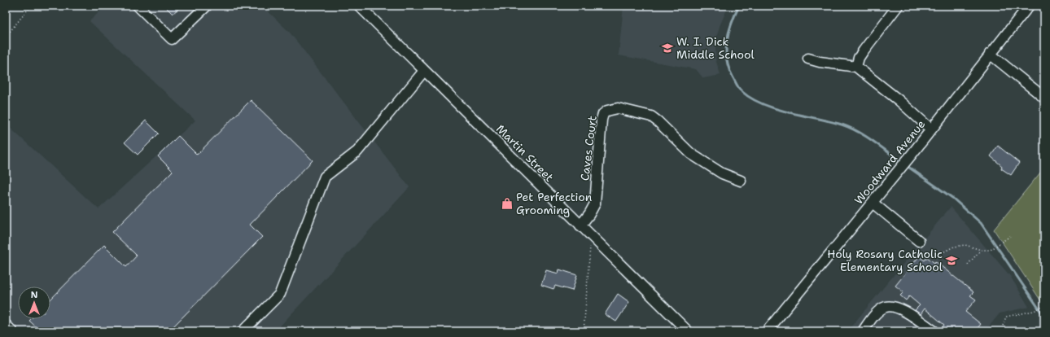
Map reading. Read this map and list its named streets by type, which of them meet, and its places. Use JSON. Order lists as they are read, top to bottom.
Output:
{
  "streets": {
    "street": ["Caves Court", "Martin Street", "Woodward Avenue"]
  },
  "crossings": [
    ["Caves Court", "Martin Street"]
  ],
  "places": {
    "school or university": ["W. I. Dick Middle School", "Holy Rosary Catholic Elementary School"],
    "shop": ["Pet Perfection Grooming"]
  },
  "north": "top"
}
